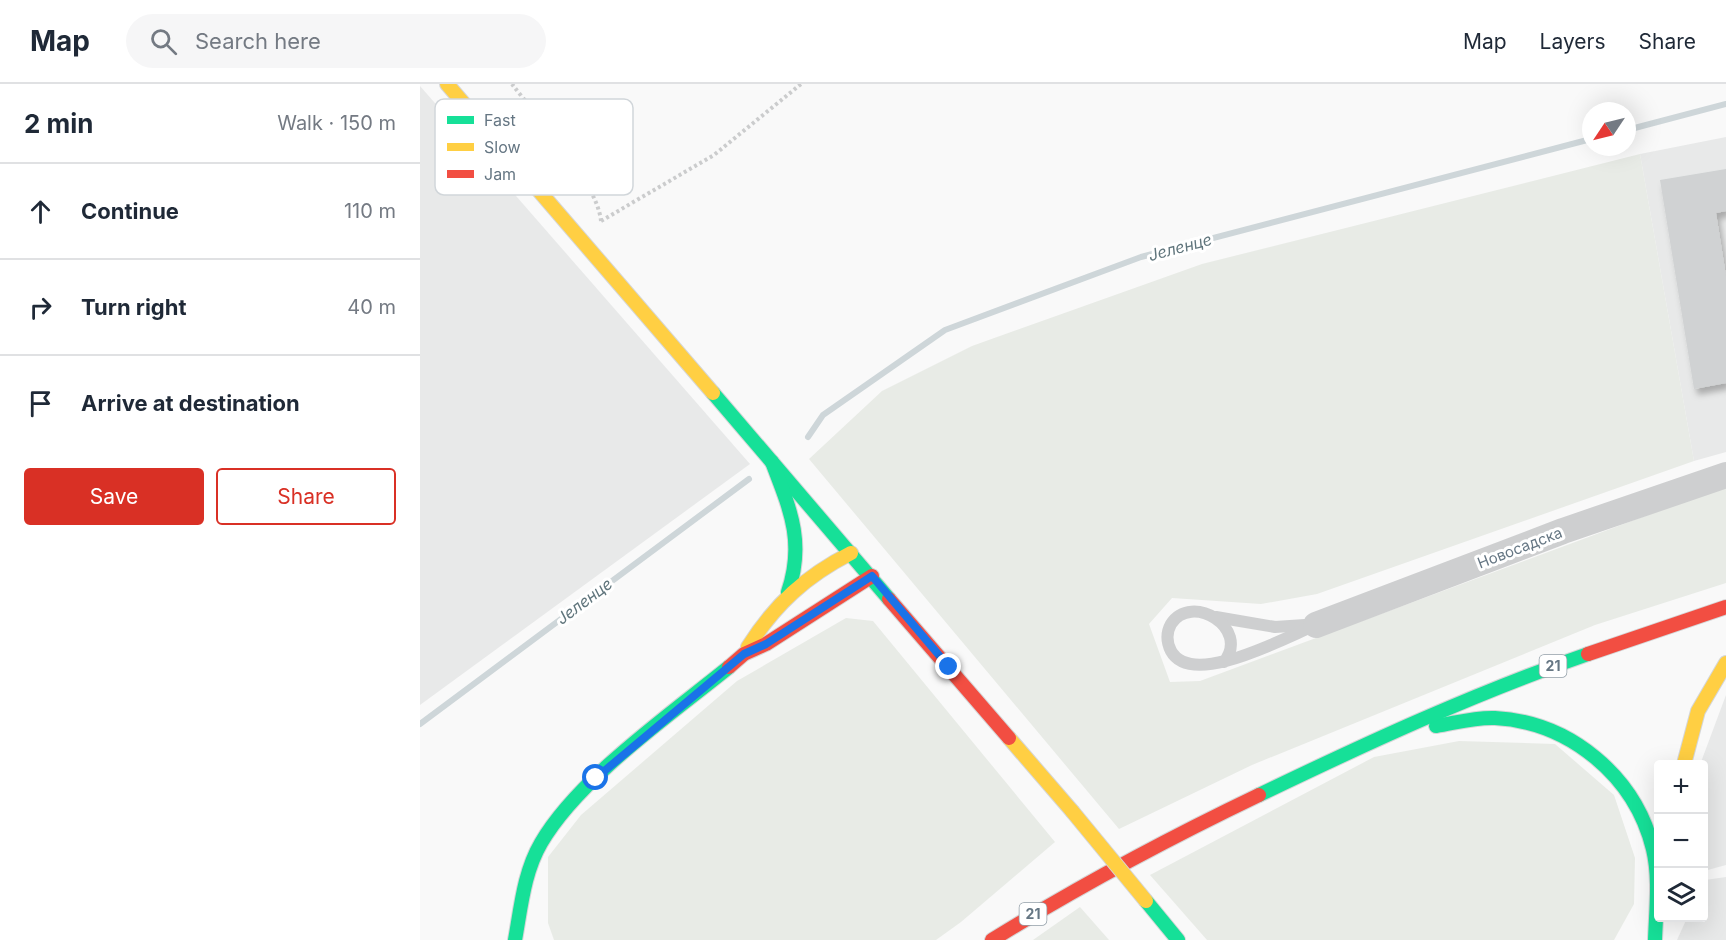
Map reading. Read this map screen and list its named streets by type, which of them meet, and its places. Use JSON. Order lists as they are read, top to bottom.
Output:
{
  "streets": {
    "main road": ["21"],
    "street": ["Новосадска"]
  },
  "water": ["Јеленце"],
  "legend": ["Fast", "Slow", "Jam"],
  "north": "bottom left",
  "page": {
    "header": "Map",
    "search": "Search here",
    "nav": ["Map", "Layers", "Share"],
    "heading": ["2 min", "Walk · 150 m"],
    "list": [
      ["Continue", "110 m"],
      ["Turn right", "40 m"],
      "Arrive at destination"
    ],
    "buttons": ["Save", "Share"],
    "map_buttons": ["+", "−"]
  }
}
